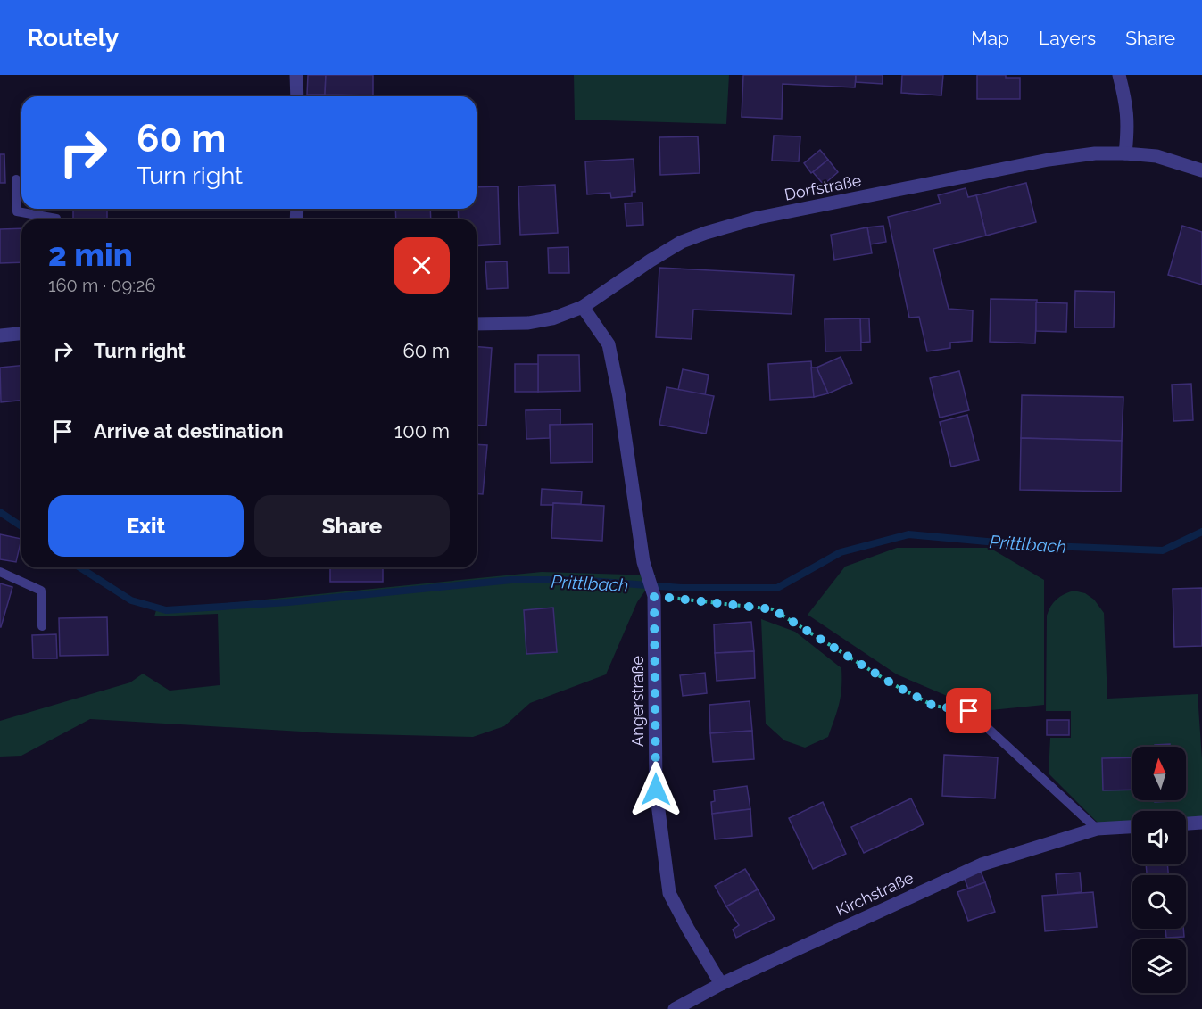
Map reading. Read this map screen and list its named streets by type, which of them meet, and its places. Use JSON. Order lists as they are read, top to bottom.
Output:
{
  "streets": {
    "street": ["Dorfstraße", "Angerstraße", "Kirchstraße"]
  },
  "crossings": [
    ["Dorfstraße", "Angerstraße"],
    ["Angerstraße", "Kirchstraße"]
  ],
  "water": ["Prittlbach"],
  "north": "top",
  "page": {
    "header": "Routely",
    "nav": ["Map", "Layers", "Share"],
    "turn": ["60 m", "Turn right"],
    "heading": ["2 min", "160 m · 09:26"],
    "list": [
      {
        "name": "Turn right",
        "value": "60 m"
      },
      {
        "name": "Arrive at destination",
        "value": "100 m"
      }
    ],
    "buttons": ["Exit", "Share"]
  }
}
